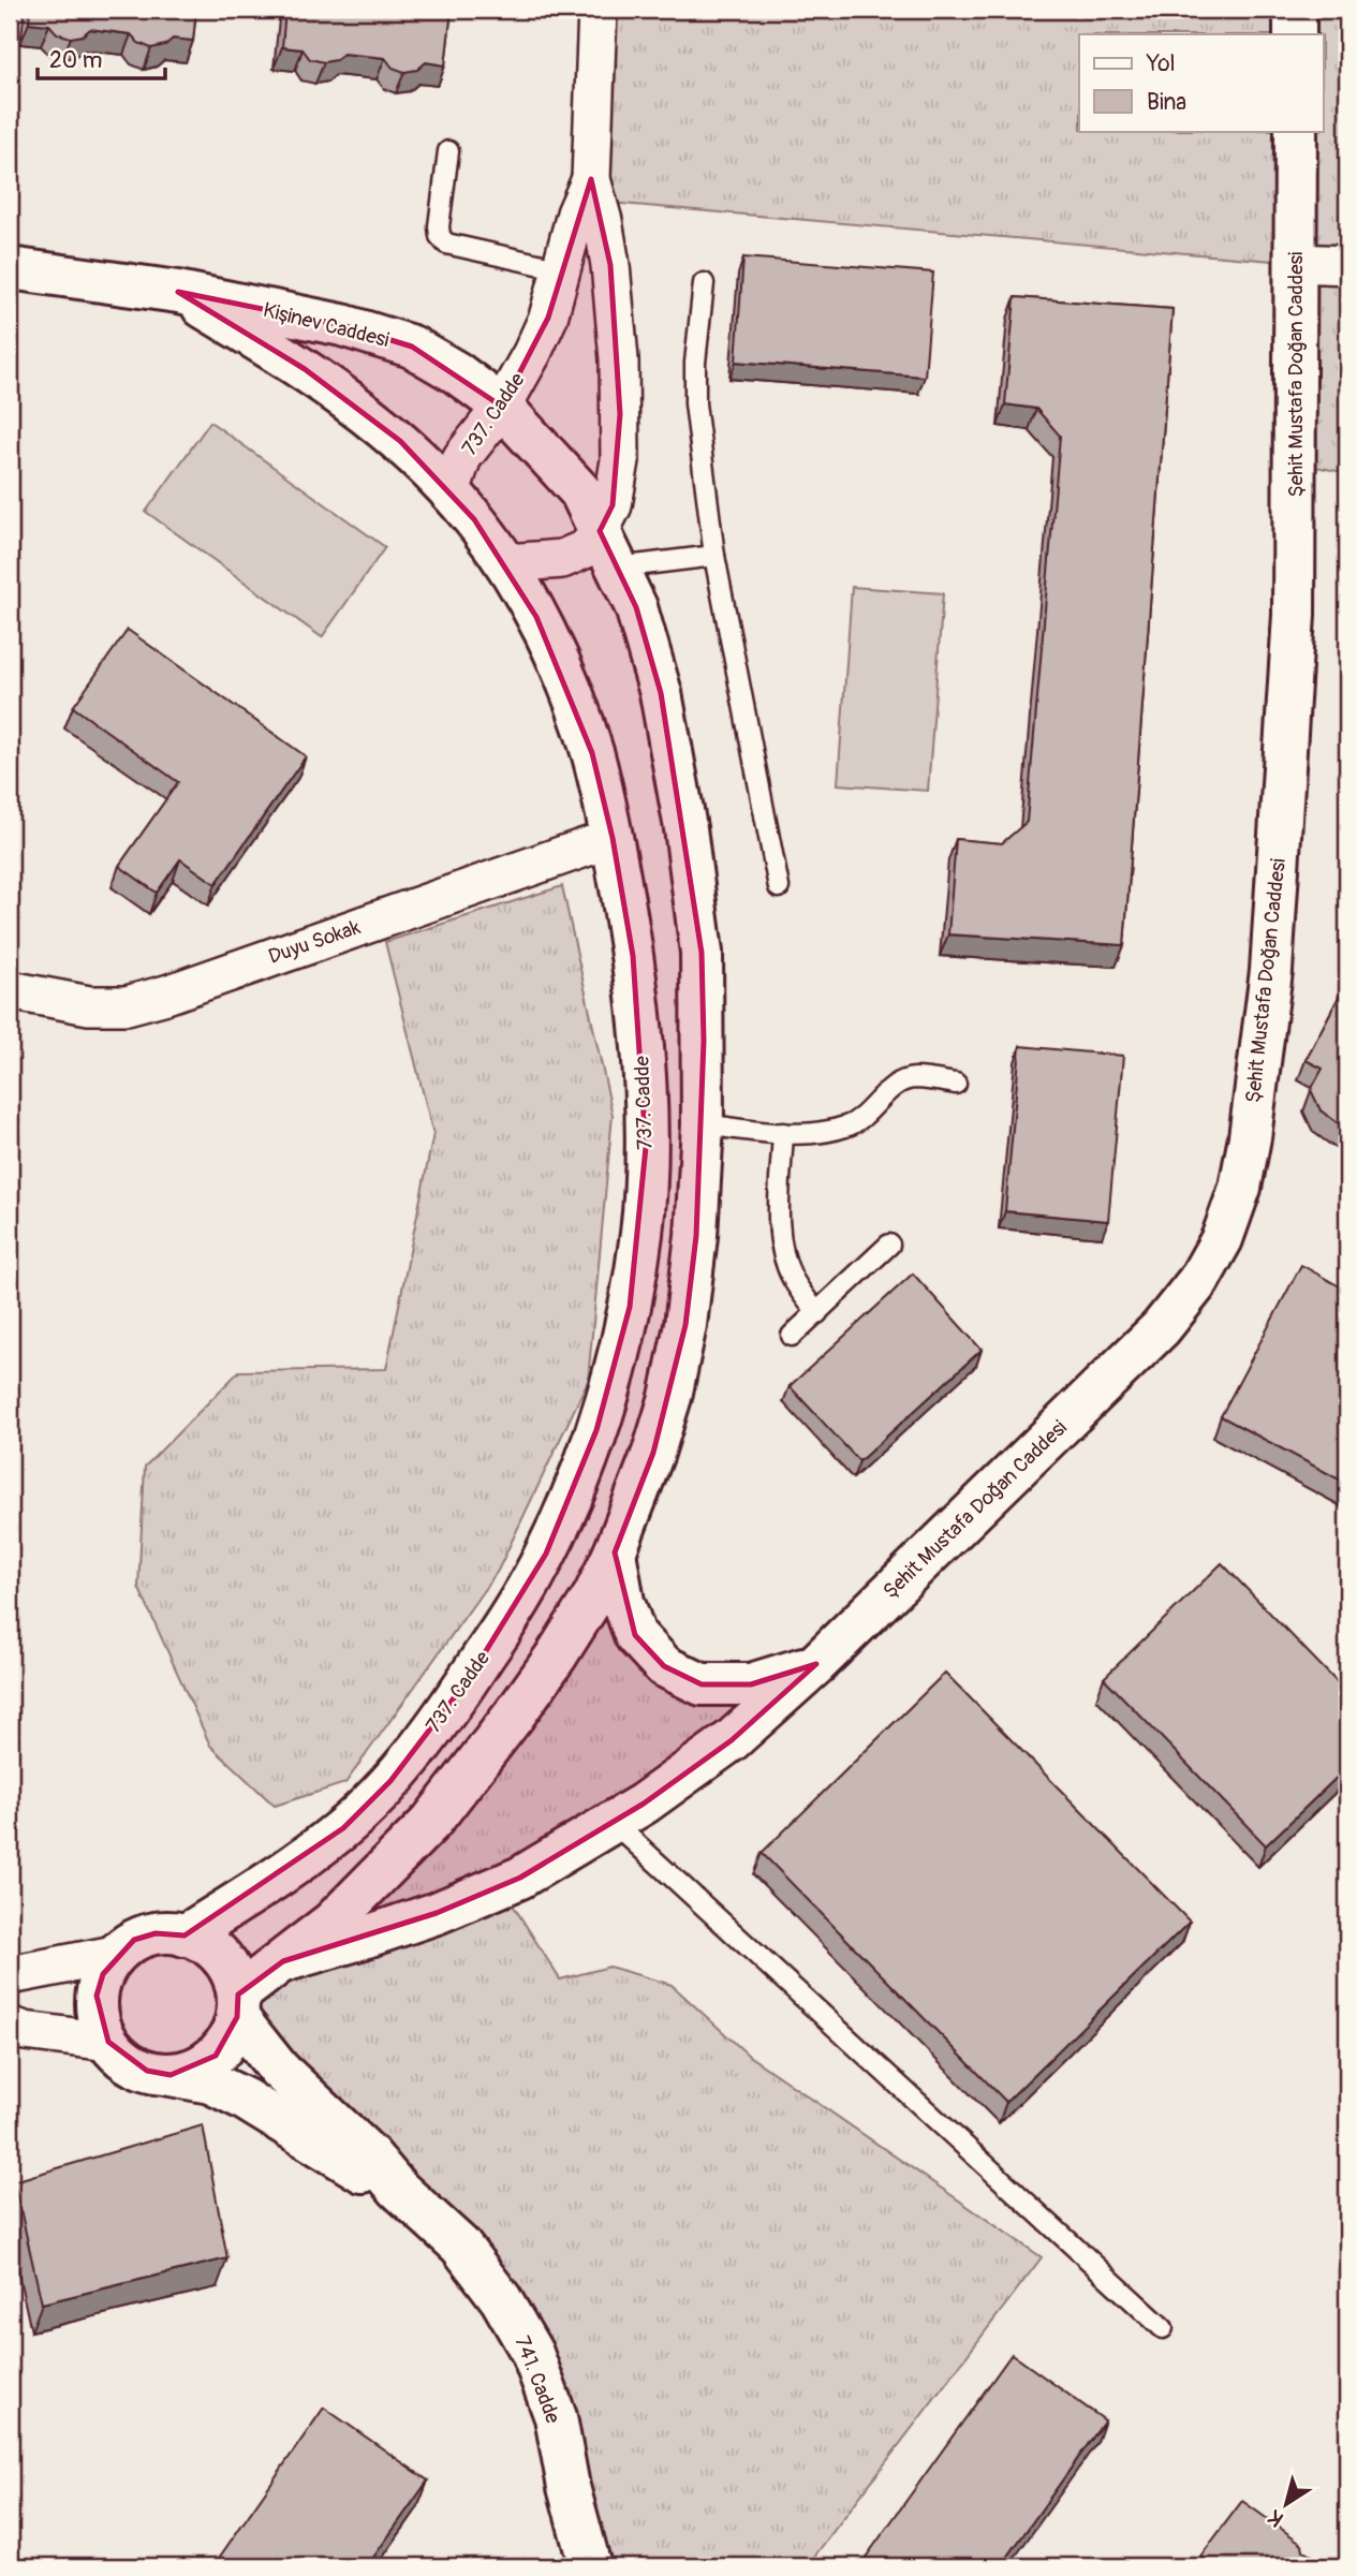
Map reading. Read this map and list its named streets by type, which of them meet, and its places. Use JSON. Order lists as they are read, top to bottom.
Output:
{
  "streets": {
    "street": [
      "Kişinev Caddesi",
      "Şehit Mustafa Doğan Caddesi",
      "737. Cadde",
      "Duyu Sokak",
      "741. Cadde"
    ]
  },
  "crossings": [
    ["Kişinev Caddesi", "737. Cadde"],
    ["737. Cadde", "Duyu Sokak"],
    ["737. Cadde", "741. Cadde"]
  ],
  "legend": ["Yol", "Bina"],
  "scale_bar": "20 m",
  "north": "bottom left"
}
